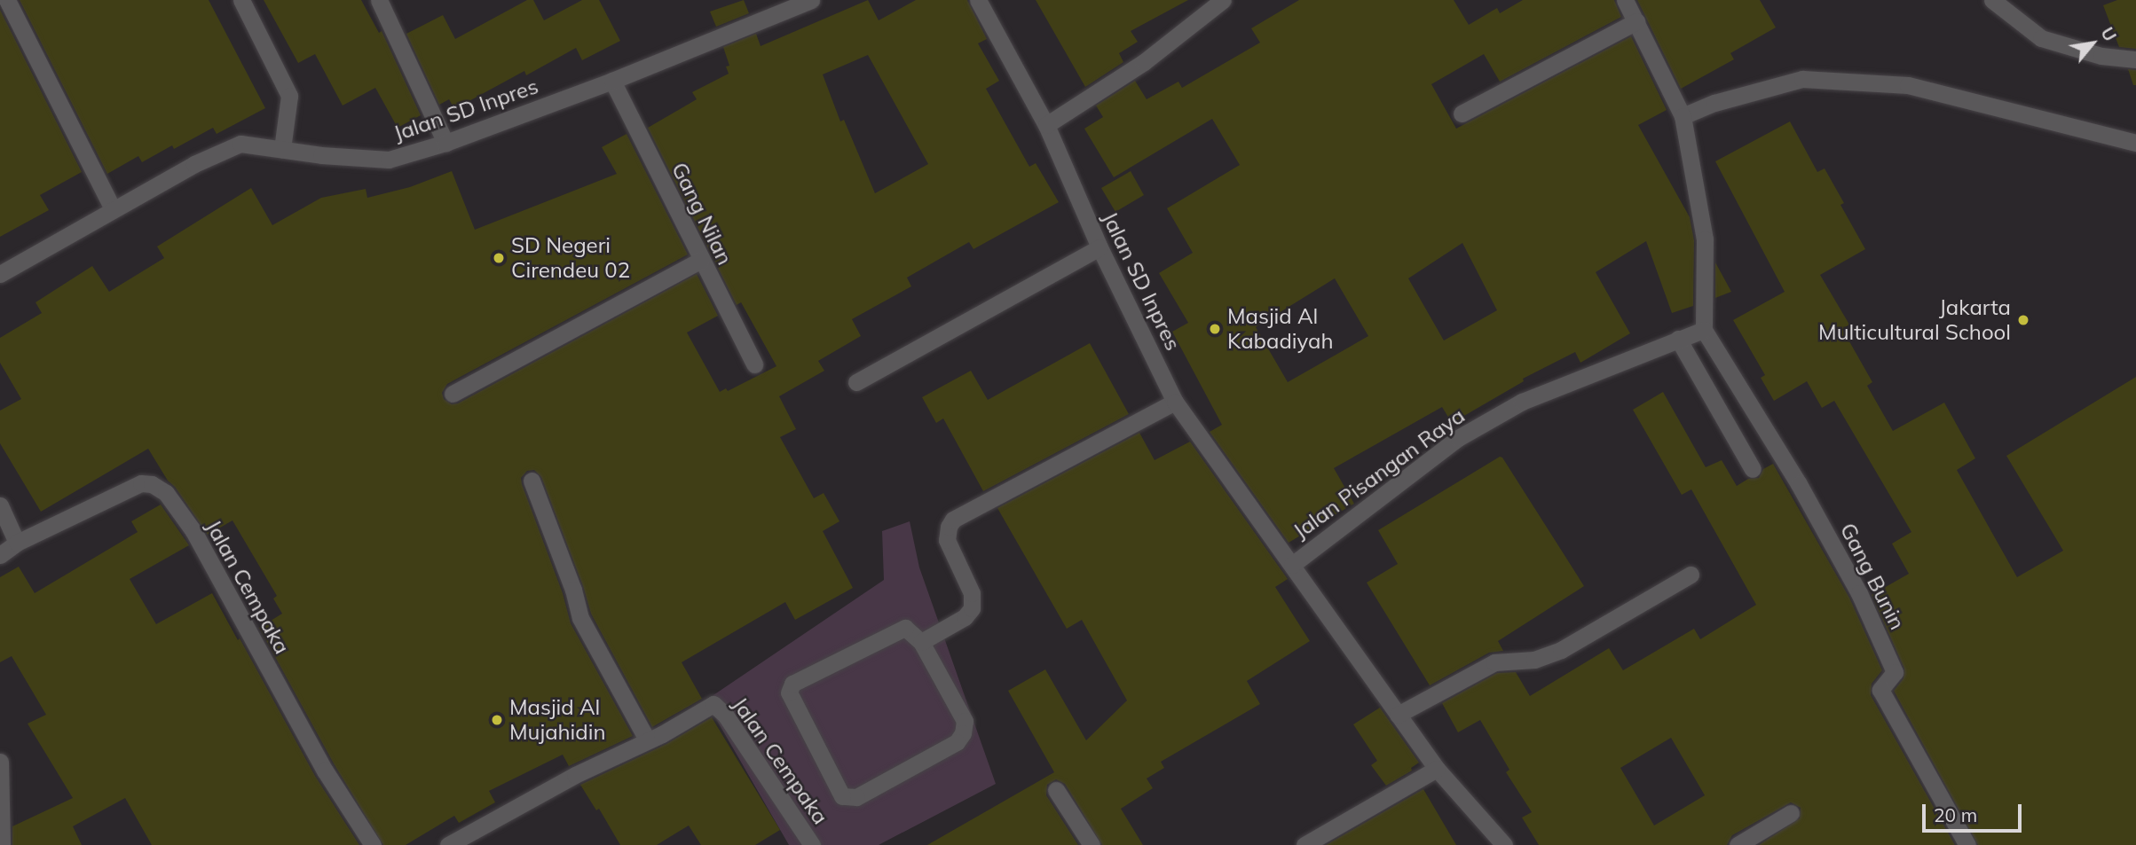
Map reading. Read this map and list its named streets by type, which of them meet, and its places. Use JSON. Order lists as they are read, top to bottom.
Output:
{
  "streets": {
    "street": [
      "Jalan SD Inpres",
      "Gang Nilan",
      "Jalan Pisangan Raya",
      "Gang Bunin",
      "Jalan Cempaka"
    ]
  },
  "crossings": [
    ["Jalan SD Inpres", "Gang Nilan"],
    ["Jalan SD Inpres", "Jalan Pisangan Raya"],
    ["Jalan Pisangan Raya", "Gang Bunin"]
  ],
  "places": [
    "SD Negeri Cirendeu 02",
    "Jakarta Multicultural School",
    "Masjid Al Kabadiyah",
    "Masjid Al Mujahidin"
  ],
  "scale_bar": "20 m",
  "north": "top right"
}
